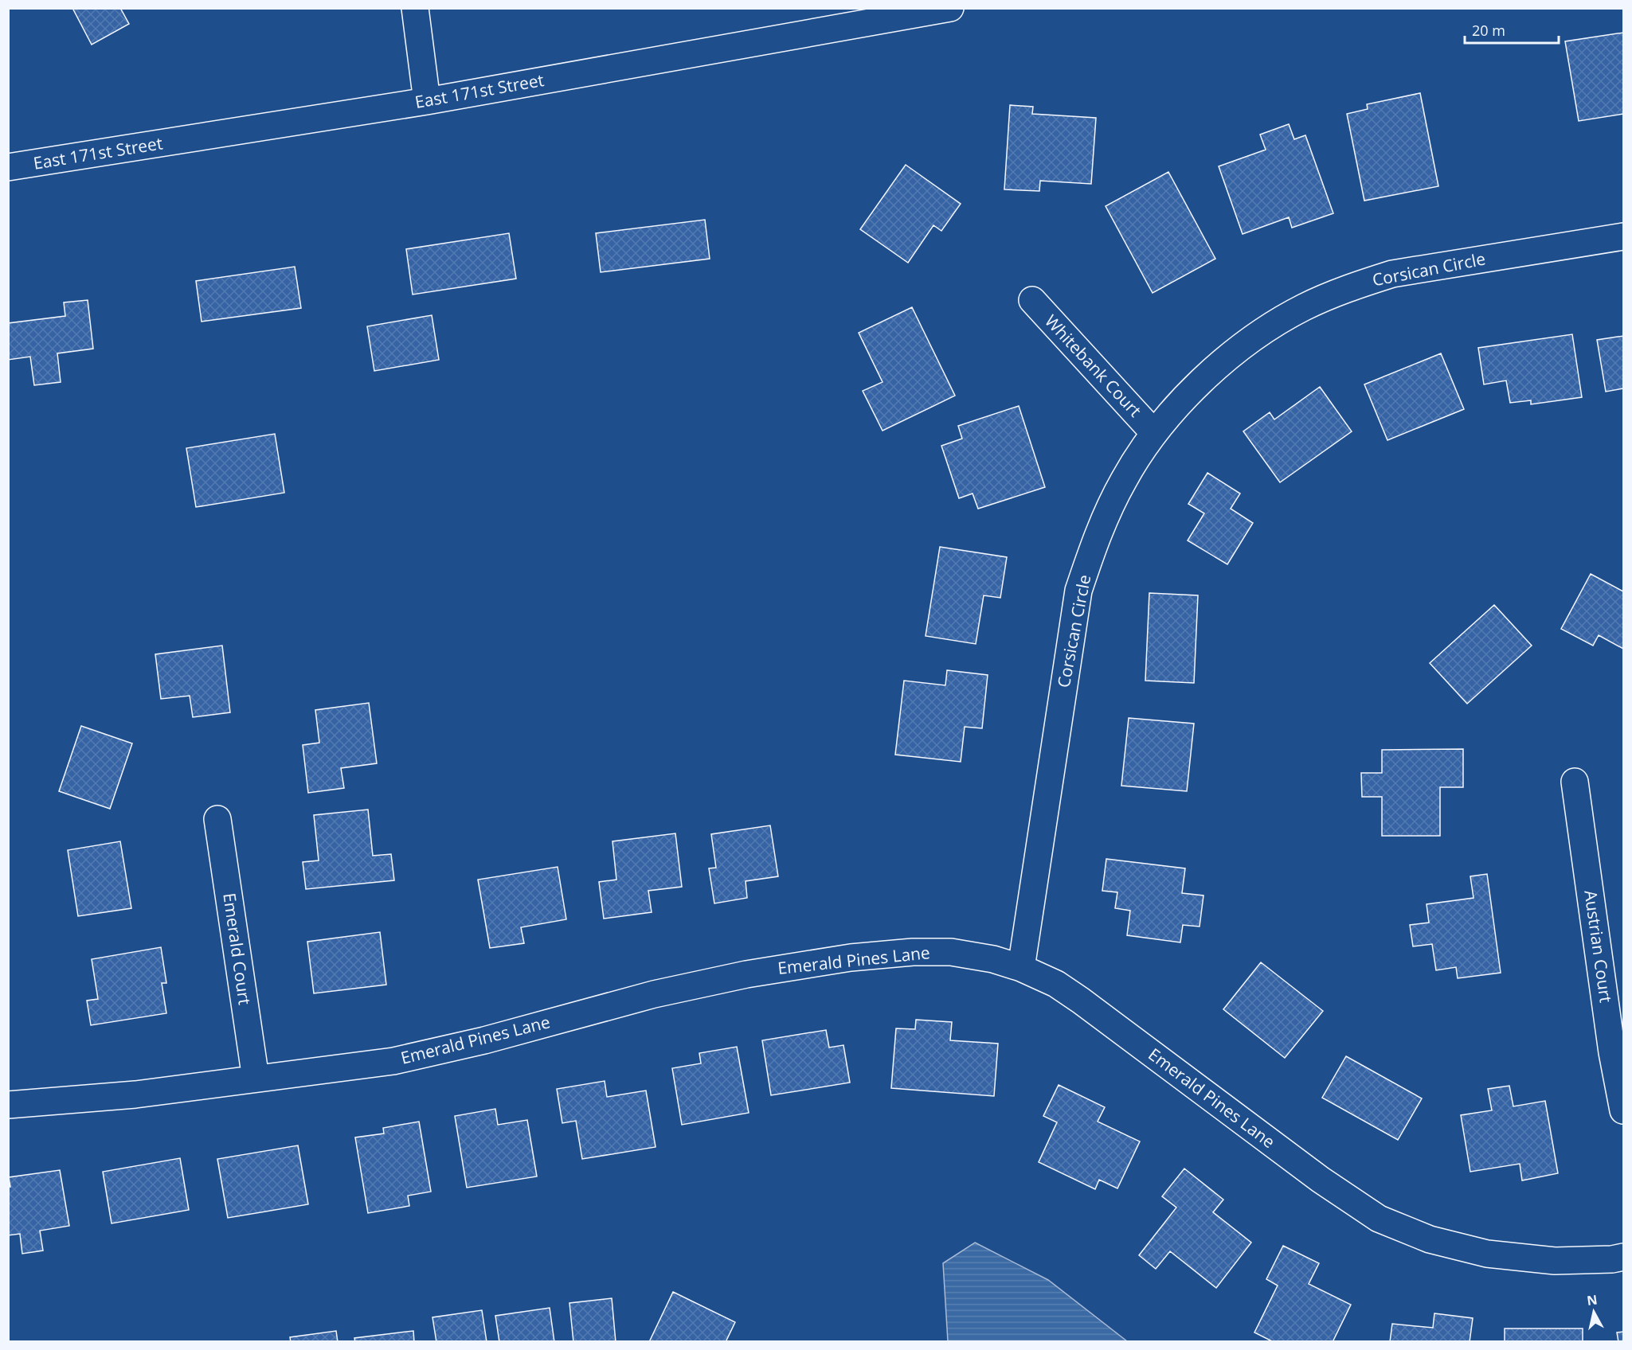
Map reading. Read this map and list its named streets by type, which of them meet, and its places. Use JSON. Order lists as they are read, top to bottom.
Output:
{
  "streets": {
    "street": [
      "East 171st Street",
      "Corsican Circle",
      "Whitebank Court",
      "Austrian Court",
      "Emerald Court",
      "Emerald Pines Lane"
    ]
  },
  "crossings": [
    ["Corsican Circle", "Whitebank Court"],
    ["Corsican Circle", "Emerald Pines Lane"],
    ["Emerald Court", "Emerald Pines Lane"]
  ],
  "scale_bar": "20 m",
  "north": "top"
}
